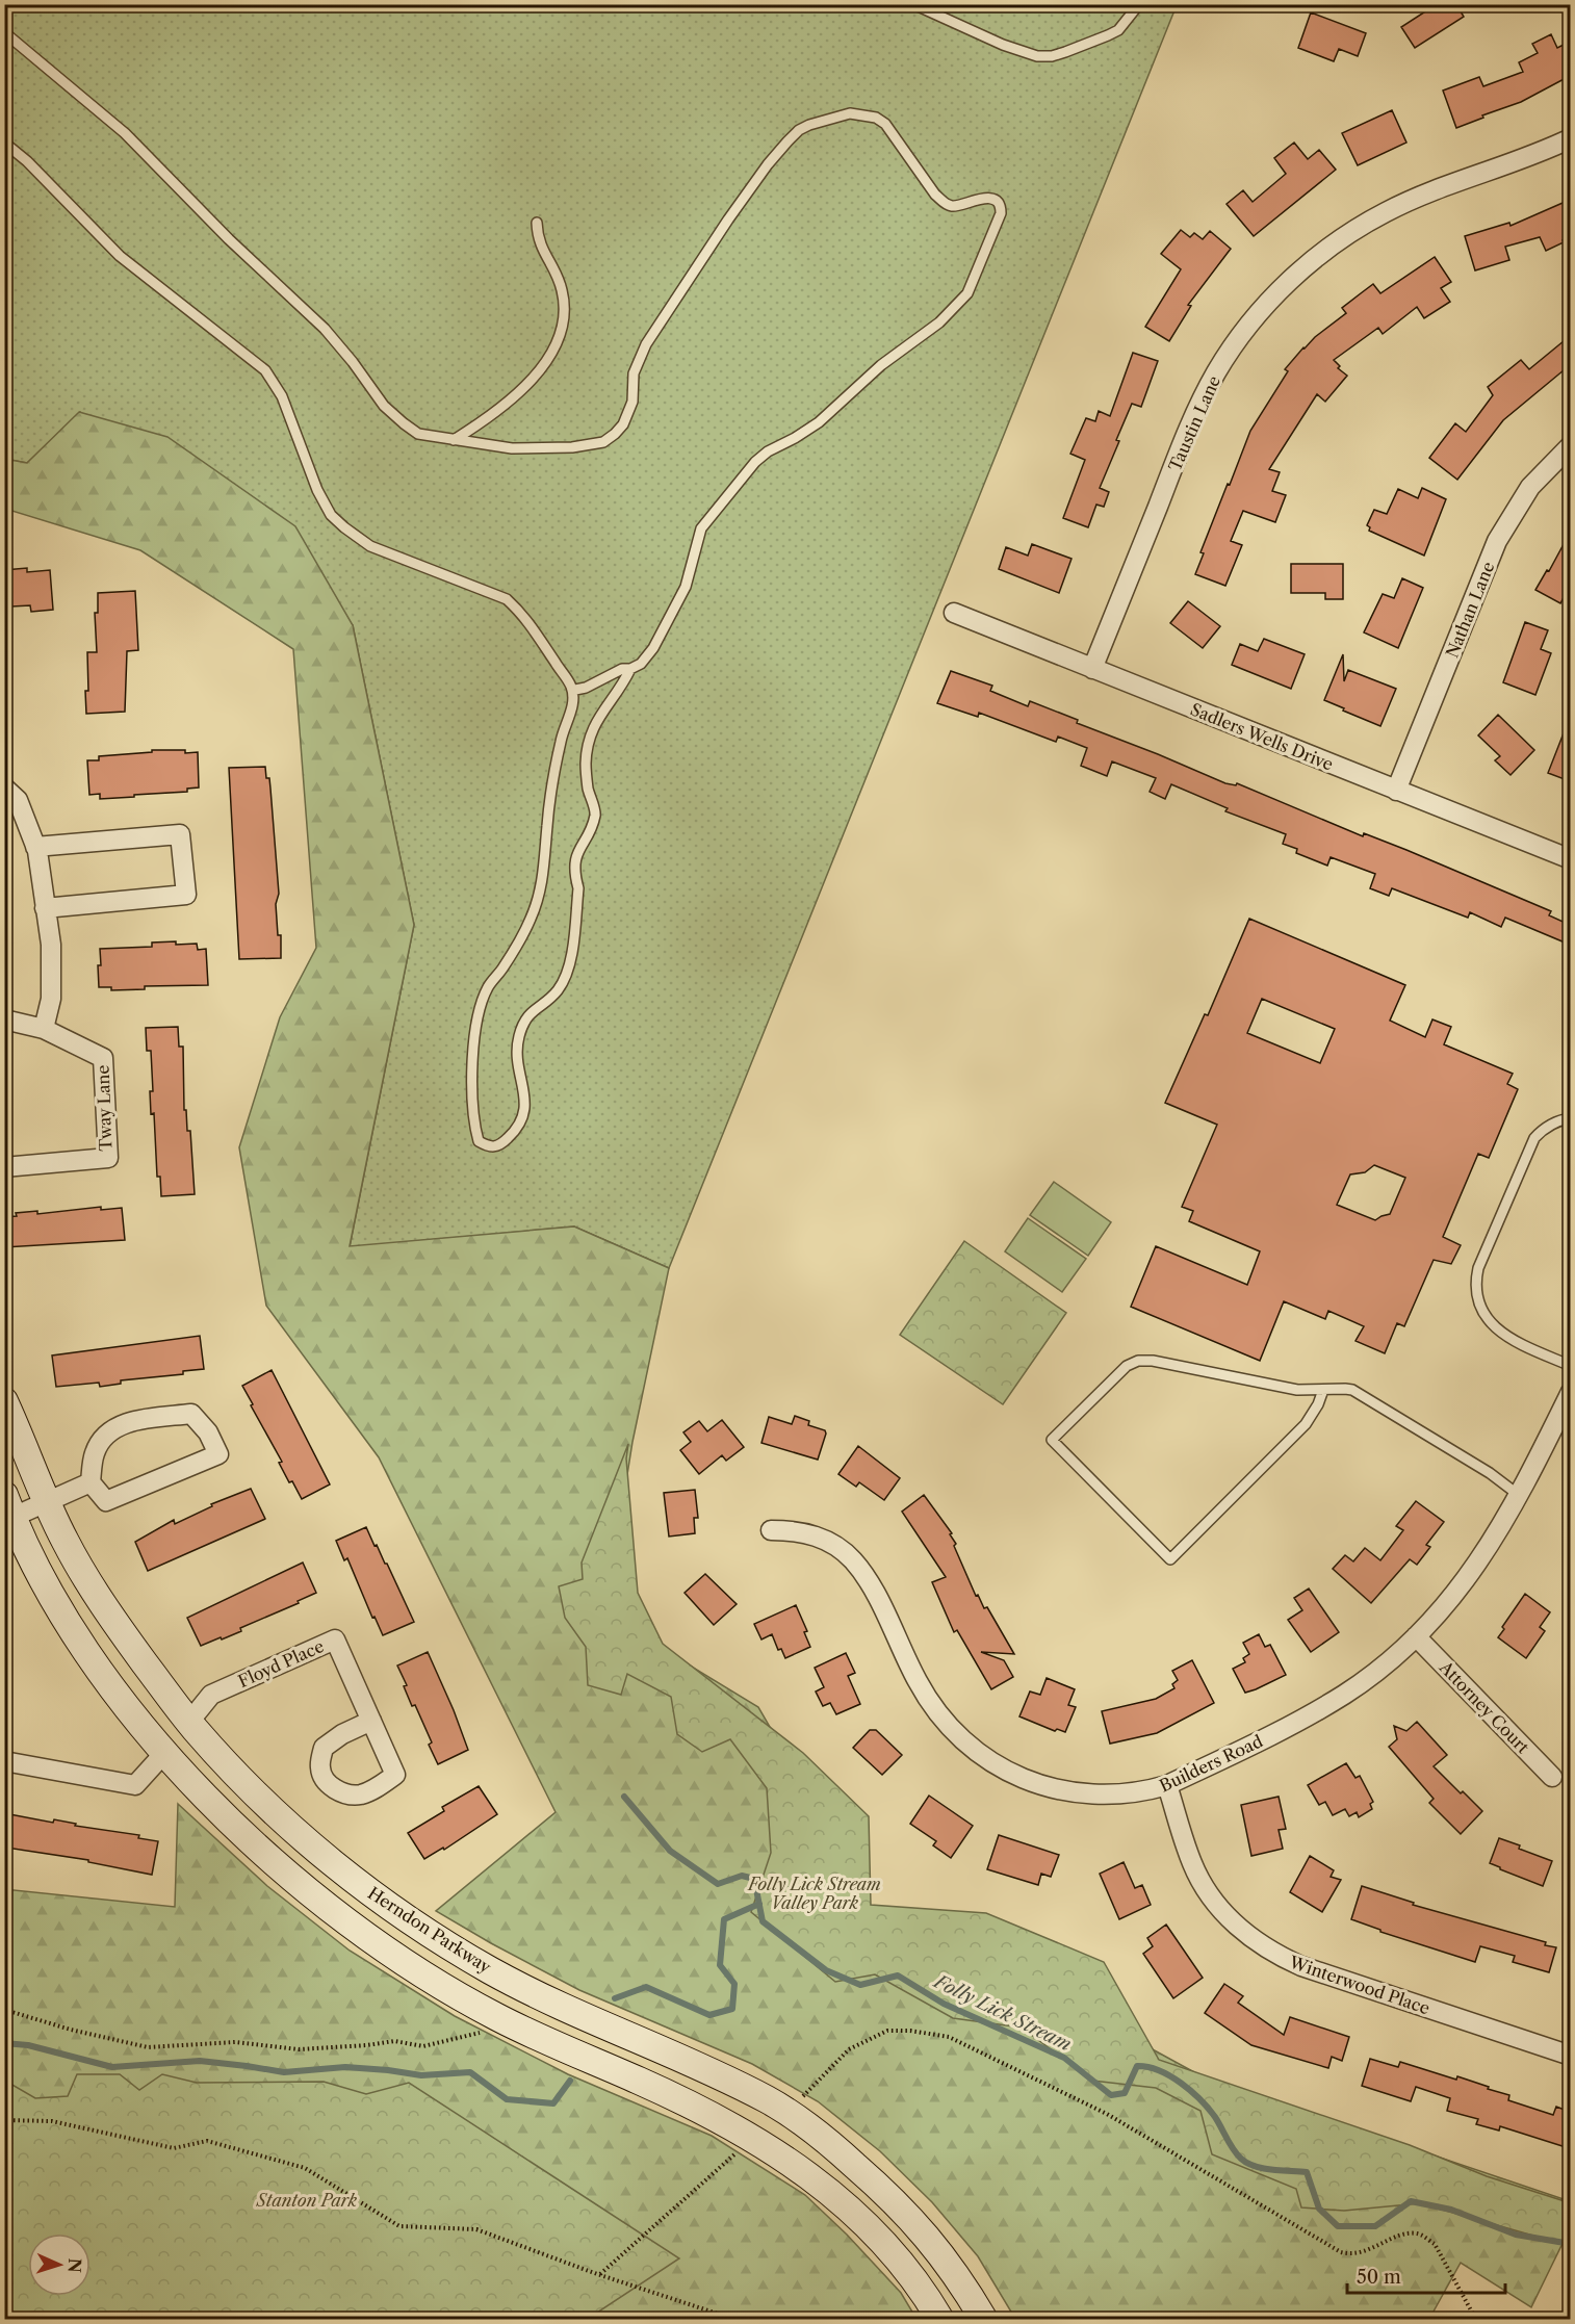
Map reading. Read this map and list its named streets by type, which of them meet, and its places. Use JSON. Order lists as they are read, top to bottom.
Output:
{
  "streets": {
    "main road": ["Herndon Parkway"],
    "street": [
      "Taustin Lane",
      "Nathan Lane",
      "Sadlers Wells Drive",
      "Tway Lane",
      "Floyd Place",
      "Attorney Court",
      "Builders Road",
      "Winterwood Place"
    ]
  },
  "crossings": [
    ["Taustin Lane", "Sadlers Wells Drive"],
    ["Nathan Lane", "Sadlers Wells Drive"],
    ["Floyd Place", "Herndon Parkway"],
    ["Attorney Court", "Builders Road"],
    ["Builders Road", "Winterwood Place"]
  ],
  "water": ["Folly Lick Stream"],
  "parks": ["Folly Lick Stream Valley Park", "Stanton Park"],
  "scale_bar": "50 m",
  "north": "right"
}
